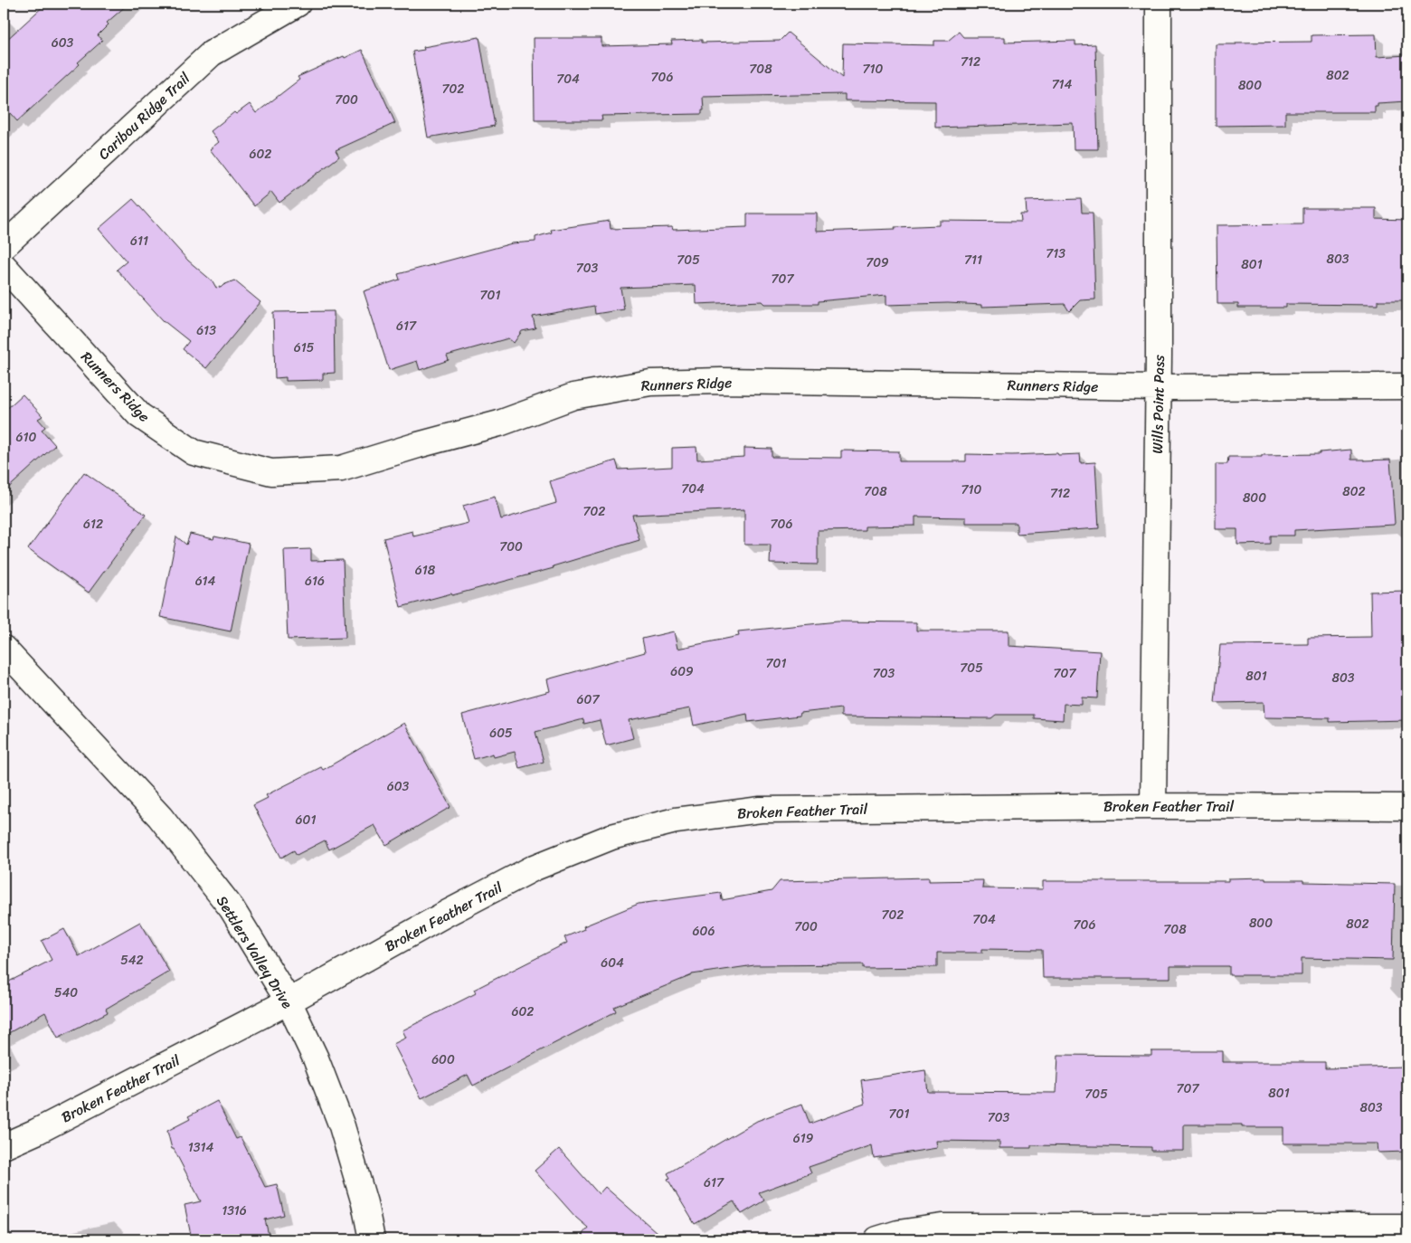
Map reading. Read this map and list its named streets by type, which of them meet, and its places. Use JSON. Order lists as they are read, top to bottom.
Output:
{
  "streets": {
    "street": [
      "Caribou Ridge Trail",
      "Runners Ridge",
      "Wills Point Pass",
      "Broken Feather Trail",
      "Settlers Valley Drive"
    ]
  },
  "crossings": [
    ["Runners Ridge", "Wills Point Pass"],
    ["Wills Point Pass", "Broken Feather Trail"],
    ["Broken Feather Trail", "Settlers Valley Drive"]
  ],
  "house_numbers": [
    "603",
    "712",
    "708",
    "710",
    "802",
    "706",
    "704",
    "714",
    "800",
    "702",
    "700",
    "602",
    "611",
    "713",
    "803",
    "705",
    "711",
    "709",
    "801",
    "703",
    "707",
    "701",
    "617",
    "613",
    "615",
    "610",
    "704",
    "710",
    "708",
    "802",
    "712",
    "800",
    "702",
    "612",
    "706",
    "700",
    "618",
    "614",
    "616",
    "701",
    "705",
    "609",
    "703",
    "707",
    "801",
    "803",
    "607",
    "605",
    "603",
    "601",
    "702",
    "704",
    "800",
    "802",
    "706",
    "700",
    "708",
    "606",
    "542",
    "604",
    "540",
    "602",
    "600",
    "707",
    "801",
    "705",
    "803",
    "701",
    "703",
    "619",
    "1314",
    "617",
    "1316"
  ]
}
